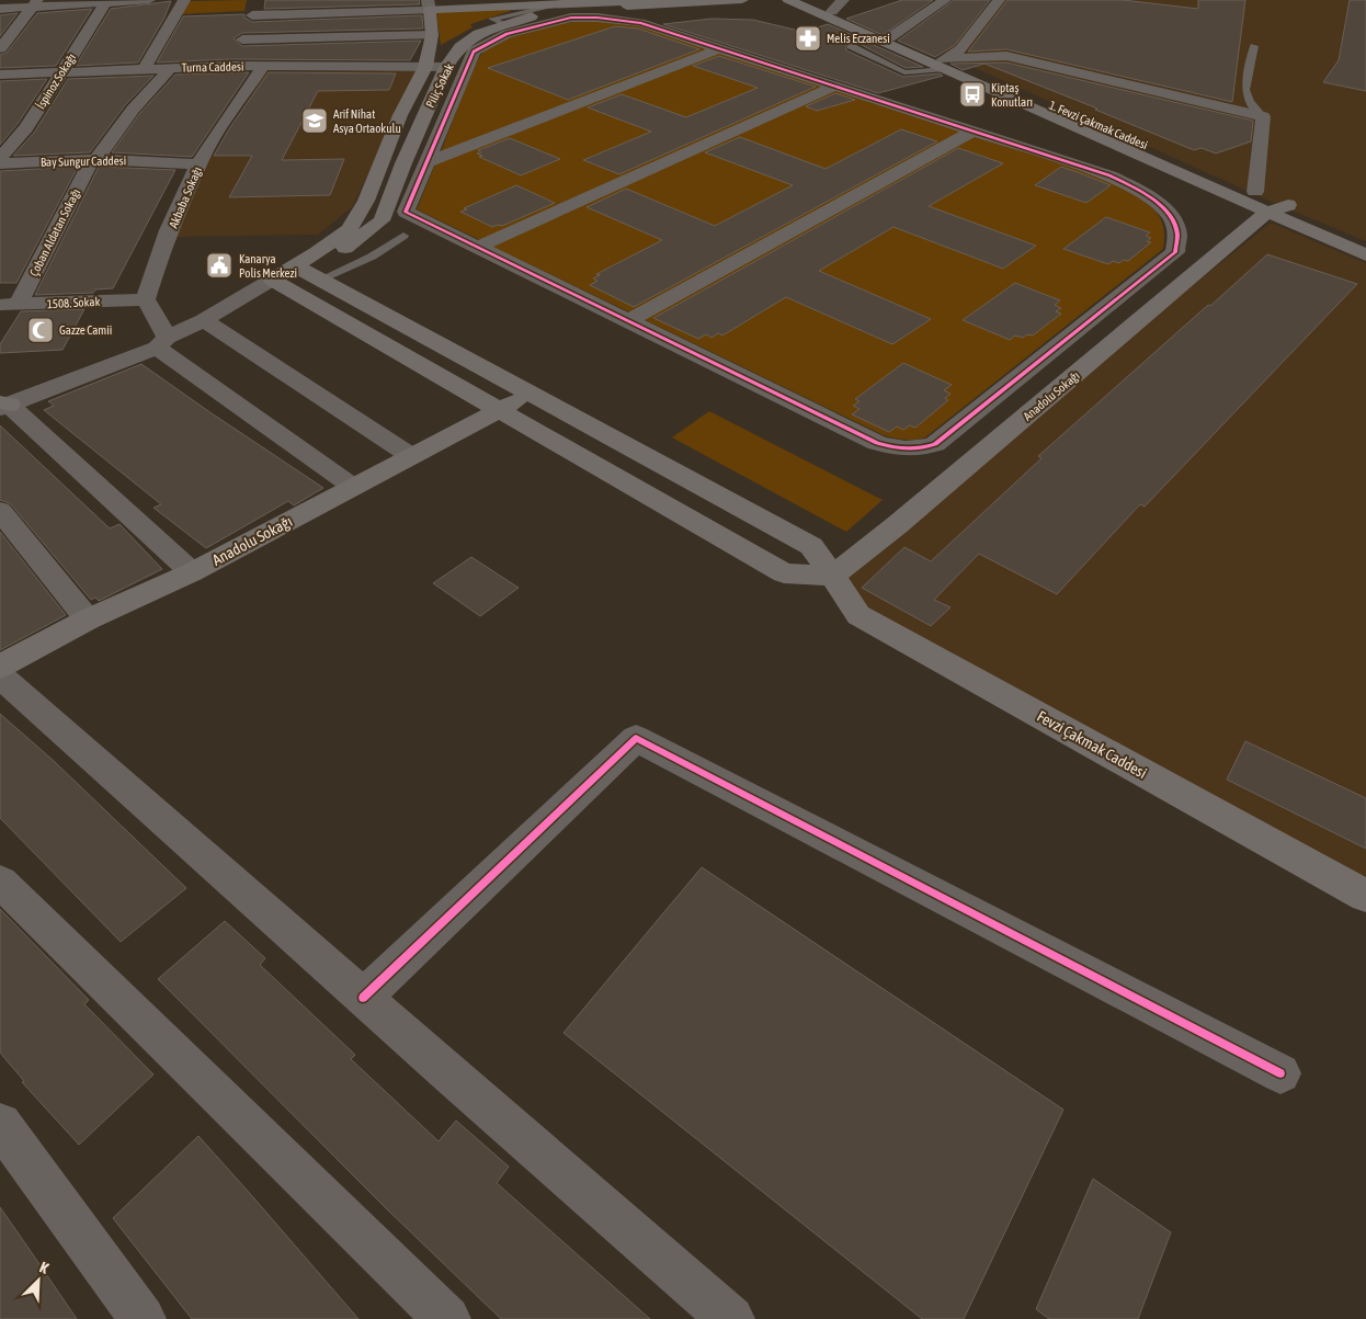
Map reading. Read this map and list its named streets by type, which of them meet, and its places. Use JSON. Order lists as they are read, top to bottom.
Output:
{
  "streets": {
    "street": [
      "Turna Caddesi",
      "İspinoz Sokağı",
      "Piliç Sokak",
      "1. Fevzi Çakmak Caddesi",
      "Bay Sungur Caddesi",
      "Akbaba Sokağı",
      "Çoban Aldatan Sokağı",
      "1508. Sokak",
      "Anadolu Sokağı",
      "Fevzi Çakmak Caddesi"
    ]
  },
  "crossings": [
    ["Turna Caddesi", "İspinoz Sokağı"],
    ["Turna Caddesi", "Piliç Sokak"],
    ["Turna Caddesi", "Akbaba Sokağı"],
    ["Turna Caddesi", "Çoban Aldatan Sokağı"],
    ["1. Fevzi Çakmak Caddesi", "Anadolu Sokağı"],
    ["Bay Sungur Caddesi", "Akbaba Sokağı"],
    ["Bay Sungur Caddesi", "Çoban Aldatan Sokağı"],
    ["Akbaba Sokağı", "1508. Sokak"],
    ["Çoban Aldatan Sokağı", "1508. Sokak"],
    ["Anadolu Sokağı", "Fevzi Çakmak Caddesi"]
  ],
  "places": {
    "pharmacy": ["Melis Eczanesi"],
    "bus stop": ["Kiptaş Konutları"],
    "school or university": ["Arif Nihat Asya Ortaokulu"],
    "public building": ["Kanarya Polis Merkezi"],
    "mosque": ["Gazze Camii"]
  },
  "north": "top right"
}
